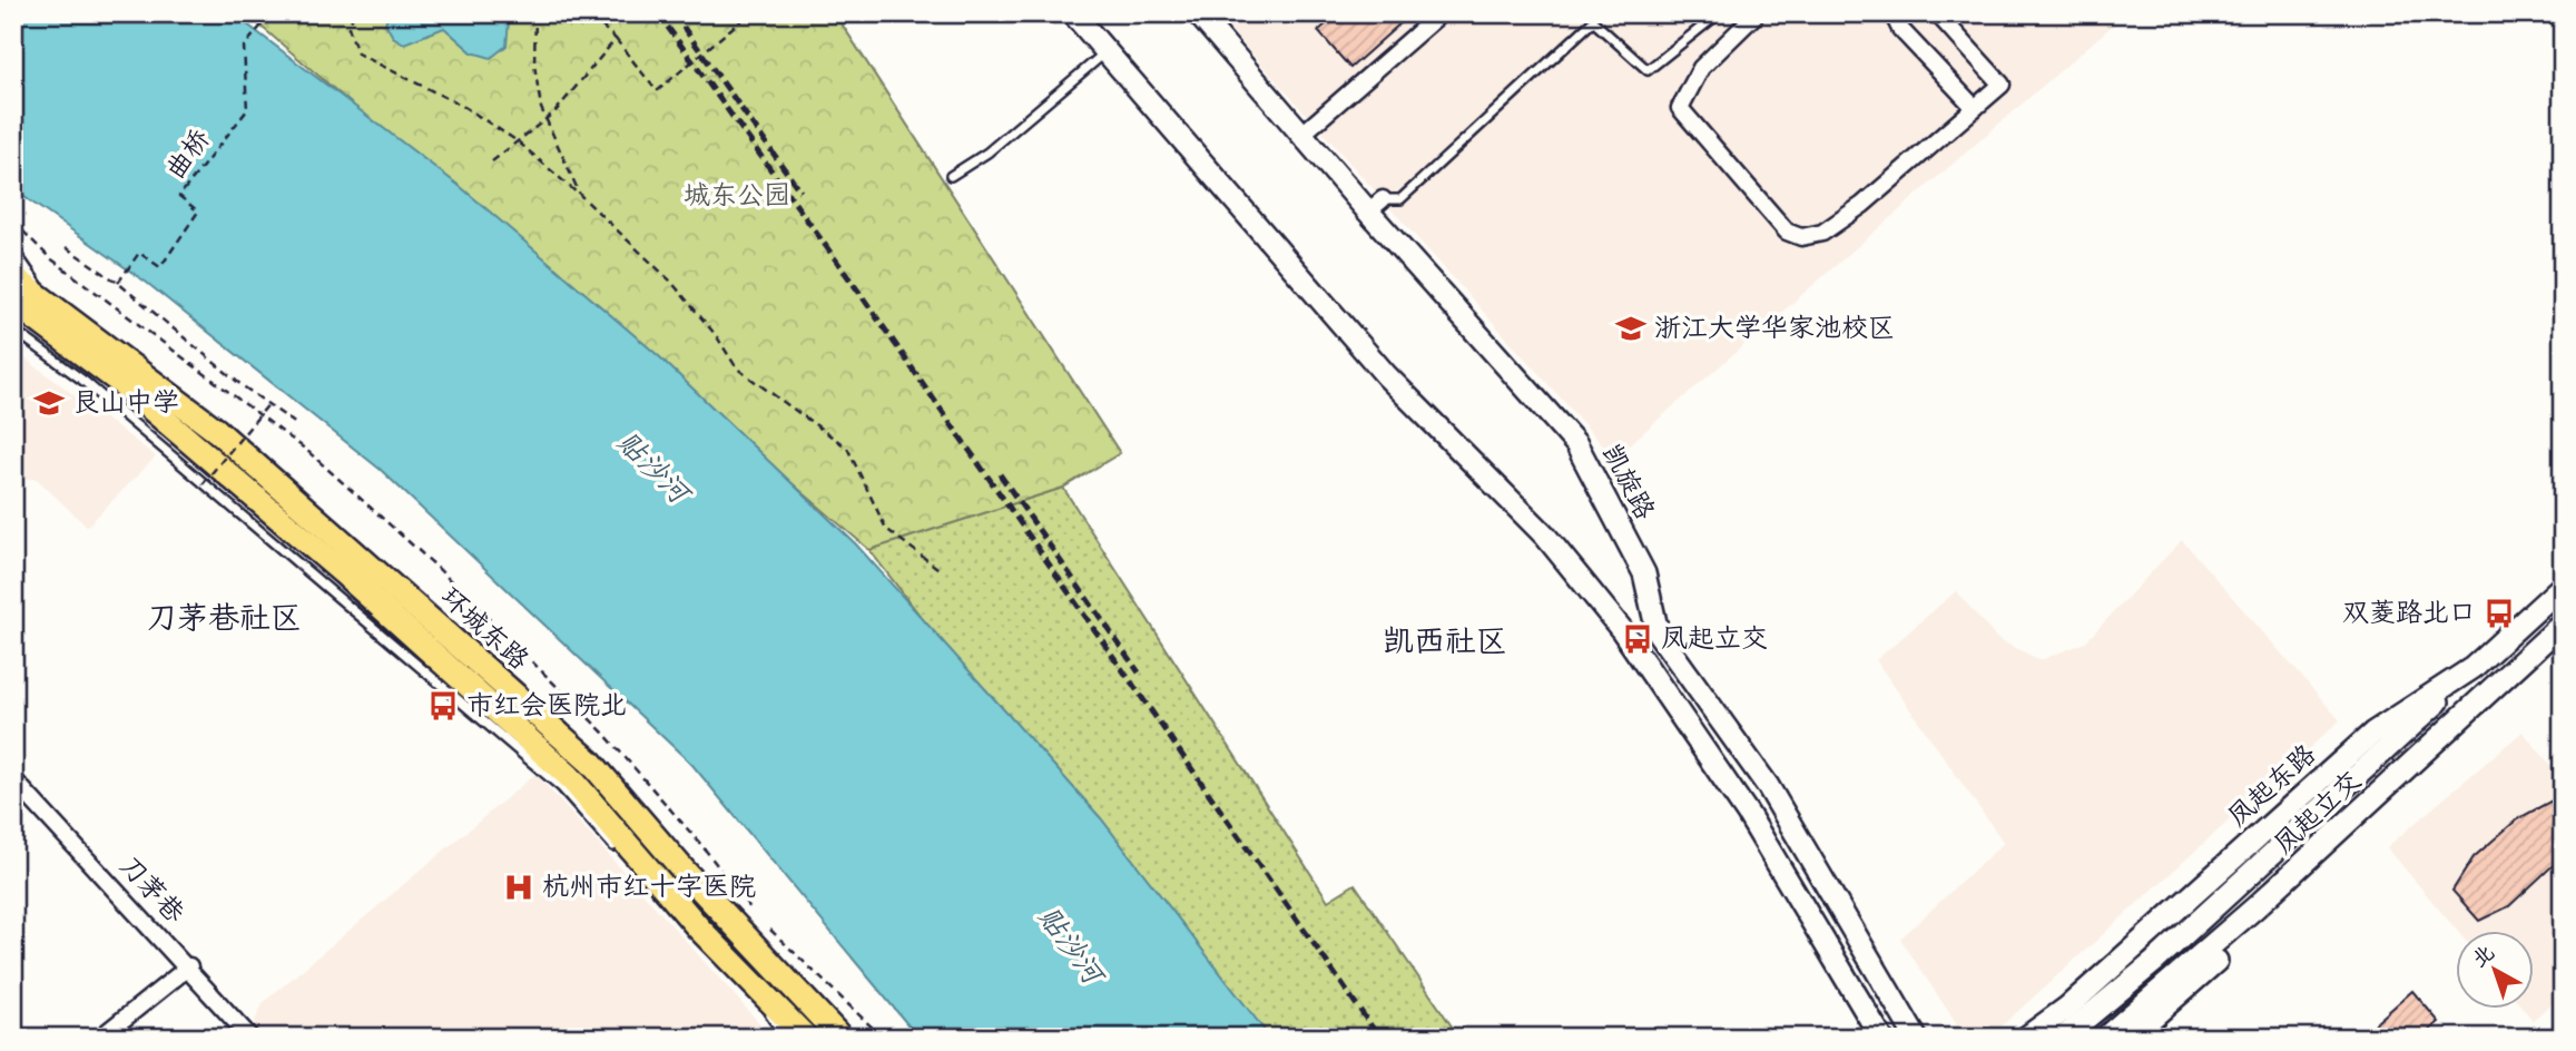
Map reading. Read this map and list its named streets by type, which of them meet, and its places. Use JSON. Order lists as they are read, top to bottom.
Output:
{
  "streets": {
    "main road": [
      "凯旋路",
      "环城东路",
      "凤起东路",
      "凤起立交"
    ],
    "street": ["刀茅巷"],
    "path": ["曲桥"]
  },
  "crossings": [
    ["凤起东路", "凤起立交"]
  ],
  "districts": ["刀茅巷社区", "凯西社区"],
  "water": ["贴沙河"],
  "parks": ["城东公园"],
  "places": {
    "school or university": ["浙江大学华家池校区", "艮山中学"],
    "bus stop": ["双菱路北口", "凤起立交", "市红会医院北"],
    "hospital": ["杭州市红十字医院"]
  },
  "north": "top left"
}
